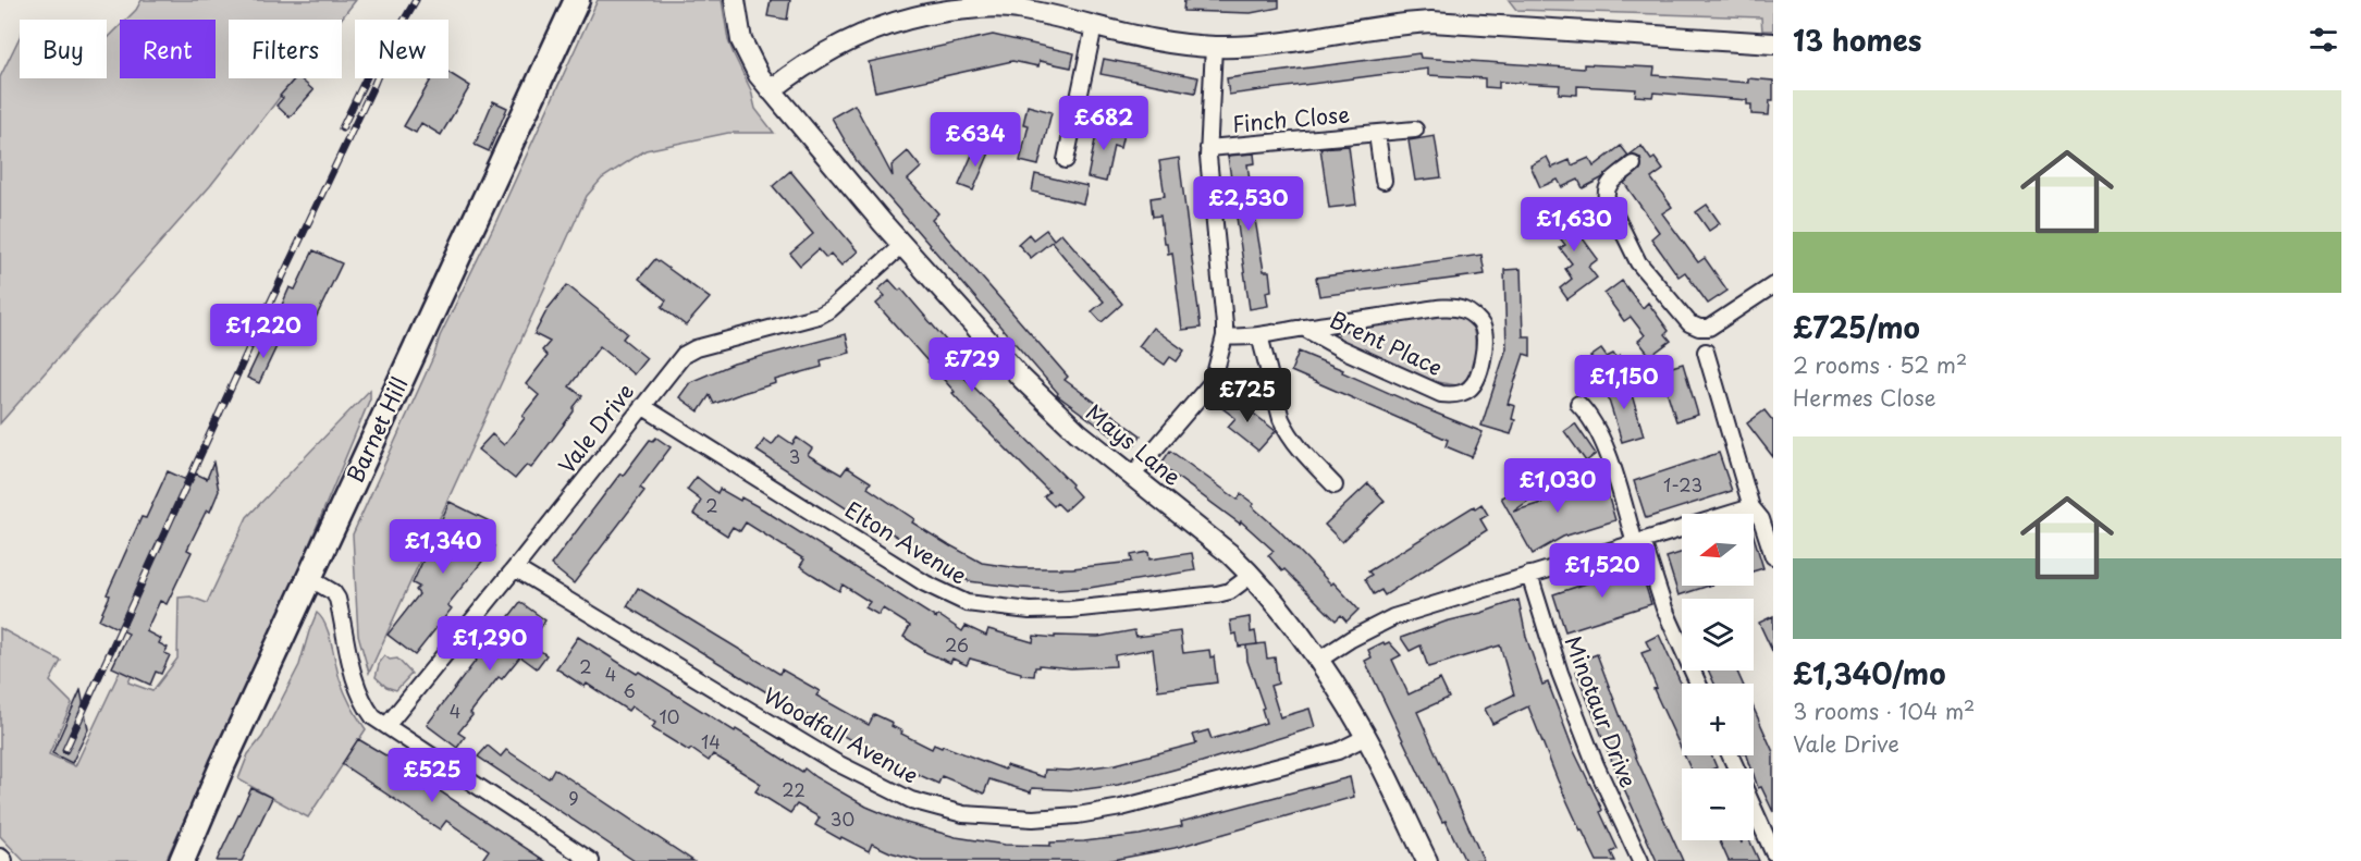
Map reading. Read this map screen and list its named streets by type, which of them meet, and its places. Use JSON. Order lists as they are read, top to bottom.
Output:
{
  "streets": {
    "main road": ["Barnet Hill"],
    "street": [
      "Finch Close",
      "Brent Place",
      "Vale Drive",
      "Mays Lane",
      "Elton Avenue",
      "Minotaur Drive",
      "Woodfall Avenue"
    ]
  },
  "crossings": [
    ["Vale Drive", "Mays Lane"],
    ["Vale Drive", "Elton Avenue"],
    ["Vale Drive", "Woodfall Avenue"],
    ["Mays Lane", "Elton Avenue"],
    ["Mays Lane", "Woodfall Avenue"]
  ],
  "house_numbers": [
    "3",
    "1-23",
    "2",
    "26",
    "2",
    "4",
    "6",
    "4",
    "10",
    "14",
    "22",
    "9",
    "30"
  ],
  "north": "left",
  "page": {
    "heading": "13 homes",
    "chip": [
      "Buy",
      "Rent",
      "Filters",
      "New"
    ],
    "list": [
      {
        "name": "£725/mo",
        "note": "2 rooms · 52 m² · Hermes Close"
      },
      {
        "name": "£1,340/mo",
        "note": "3 rooms · 104 m² · Vale Drive"
      }
    ],
    "price": [
      "£682",
      "£634",
      "£2,530",
      "£1,630",
      "£1,220",
      "£729",
      "£1,150",
      "£725",
      "£1,030",
      "£1,340",
      "£1,520",
      "£1,290",
      "£525"
    ],
    "map_buttons": ["+", "−"]
  }
}
